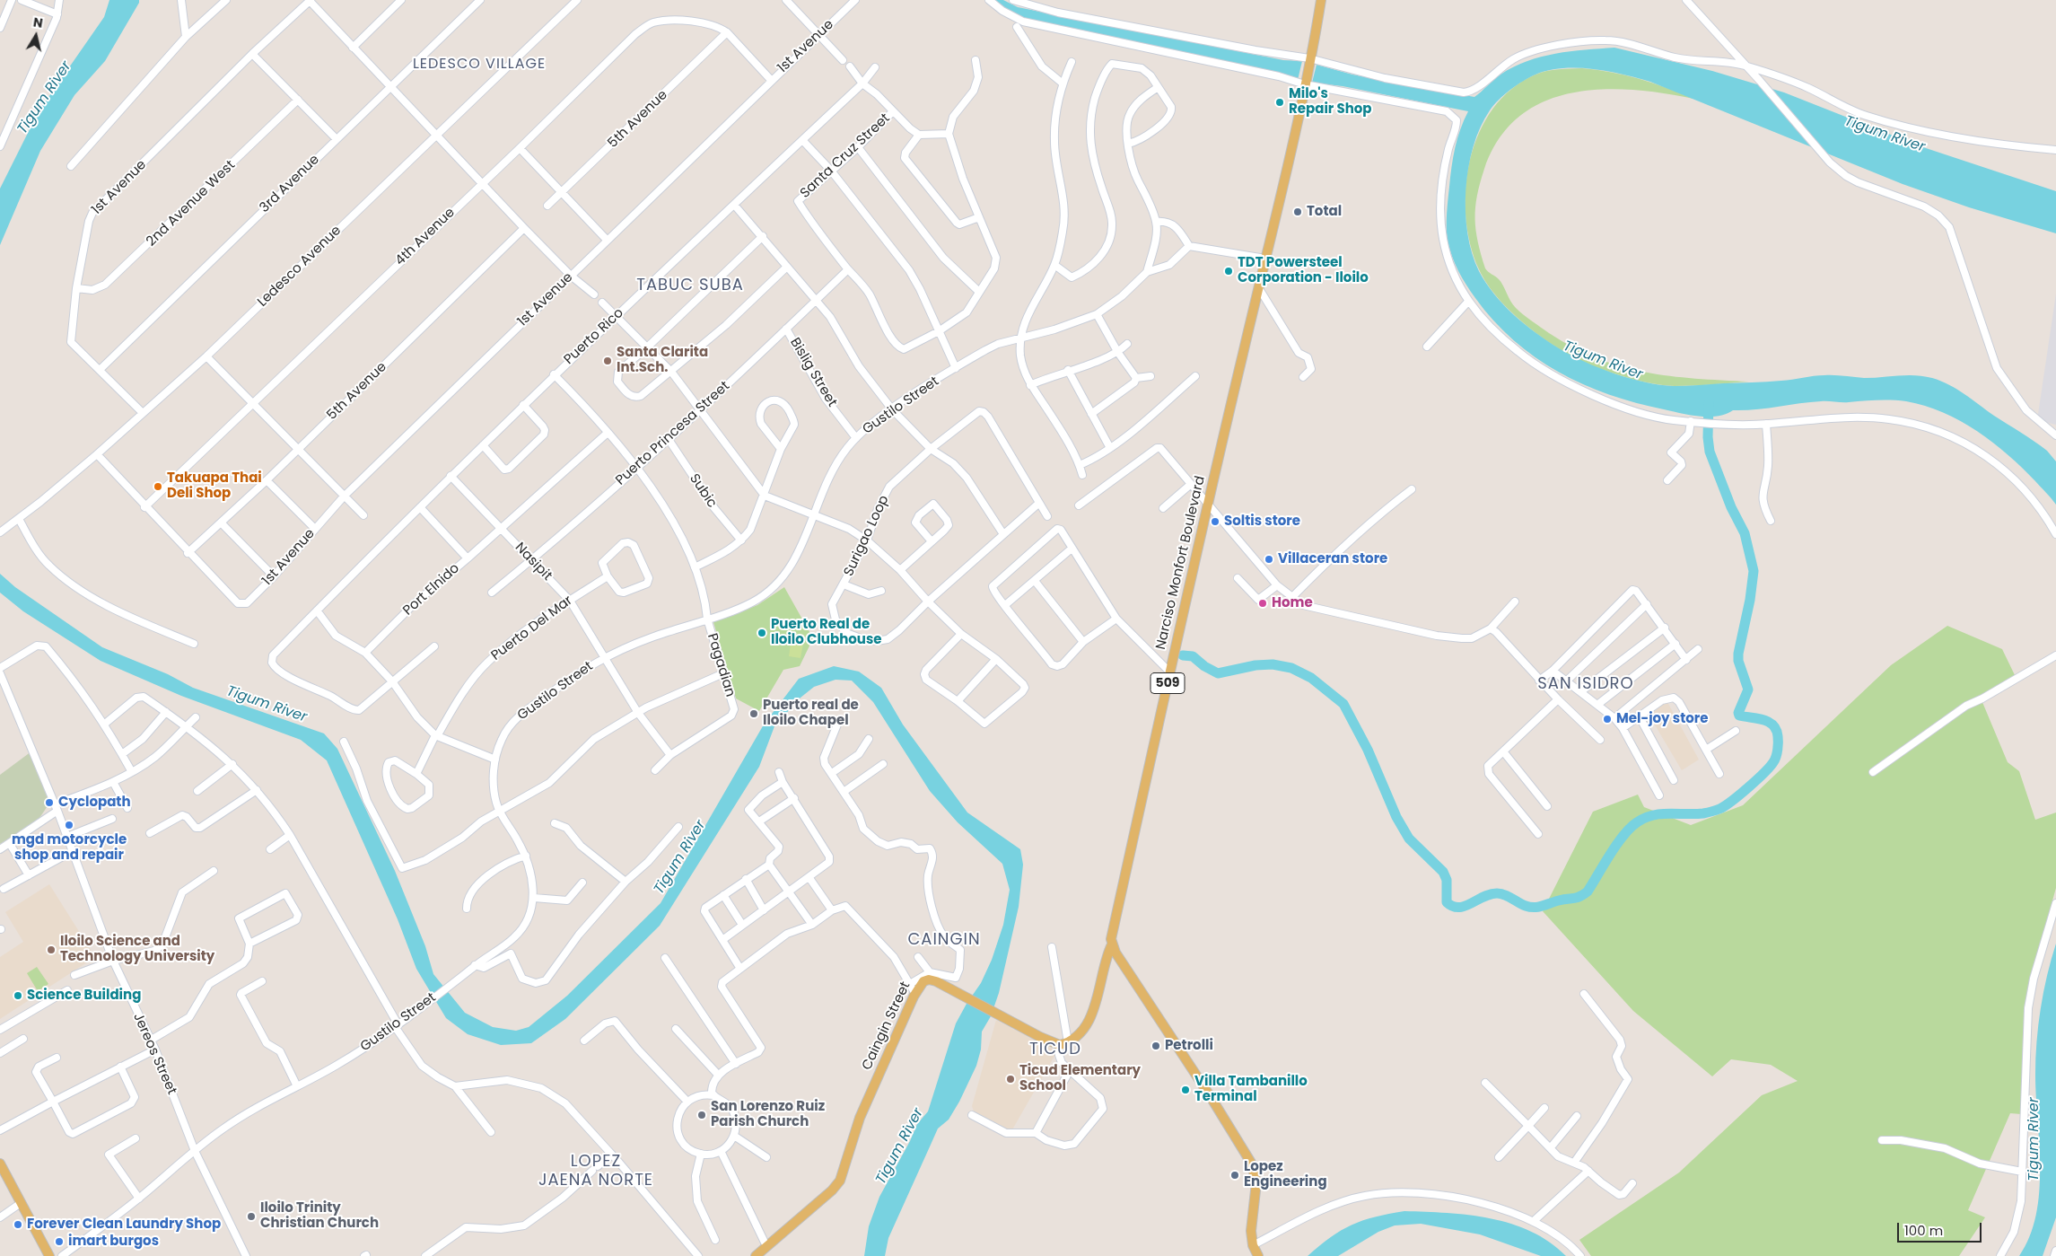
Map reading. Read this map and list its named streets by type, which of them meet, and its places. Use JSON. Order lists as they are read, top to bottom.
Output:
{
  "streets": {
    "main road": ["Narciso Monfort Boulevard", "509", "Caingin Street"],
    "street": [
      "1st Avenue",
      "5th Avenue",
      "Santa Cruz Street",
      "3rd Avenue",
      "2nd Avenue West",
      "4th Avenue",
      "Ledesco Avenue",
      "Puerto Rico",
      "Bislig Street",
      "Gustilo Street",
      "Puerto Princesa Street",
      "Subic",
      "Surigao Loop",
      "Nasipit",
      "Port Elnido",
      "Puerto Del Mar",
      "Pagadian",
      "Jereos Street"
    ]
  },
  "crossings": [
    ["1st Avenue", "5th Avenue"],
    ["1st Avenue", "3rd Avenue"],
    ["1st Avenue", "2nd Avenue West"],
    ["1st Avenue", "Ledesco Avenue"],
    ["5th Avenue", "4th Avenue"],
    ["Santa Cruz Street", "Puerto Princesa Street"],
    ["Puerto Rico", "Nasipit"],
    ["Puerto Rico", "Port Elnido"],
    ["Puerto Rico", "Pagadian"],
    ["Bislig Street", "Gustilo Street"],
    ["Bislig Street", "Puerto Princesa Street"],
    ["Gustilo Street", "Nasipit"],
    ["Gustilo Street", "Pagadian"],
    ["Gustilo Street", "Jereos Street"],
    ["Puerto Princesa Street", "Subic"],
    ["Puerto Princesa Street", "Nasipit"],
    ["Puerto Princesa Street", "Pagadian"],
    ["Nasipit", "Puerto Del Mar"]
  ],
  "districts": [
    "LEDESCO VILLAGE",
    "TABUC SUBA",
    "SAN ISIDRO",
    "CAINGIN",
    "TICUD",
    "LOPEZ JAENA NORTE"
  ],
  "water": ["Tigum River"],
  "places": [
    "Milo's Repair Shop",
    "Total",
    "TDT Powersteel Corporation - Iloilo",
    "Santa Clarita Int.Sch.",
    "Takuapa Thai Deli Shop",
    "Soltis store",
    "Villaceran store",
    "Home",
    "Puerto Real de Iloilo Clubhouse",
    "Puerto real de Iloilo Chapel",
    "Mel-joy store",
    "Cyclopath",
    "mgd motorcycle shop and repair",
    "Iloilo Science and Technology University",
    "Science Building",
    "Petrolli",
    "Ticud Elementary School",
    "Villa Tambanillo Terminal",
    "San Lorenzo Ruiz Parish Church",
    "Lopez Engineering",
    "Iloilo Trinity Christian Church",
    "Forever Clean Laundry Shop",
    "imart burgos"
  ],
  "scale_bar": "100 m",
  "north": "top"
}
